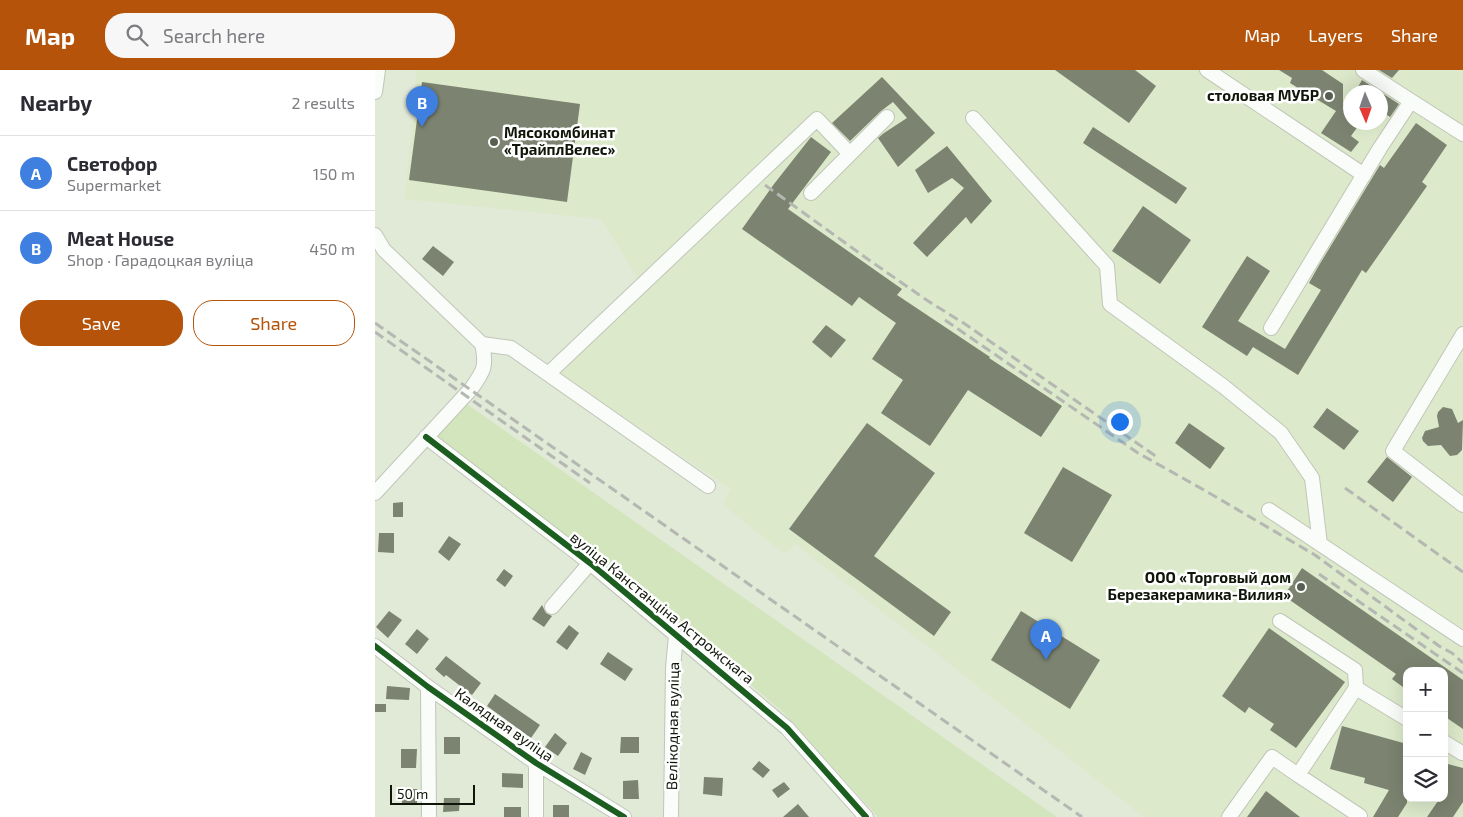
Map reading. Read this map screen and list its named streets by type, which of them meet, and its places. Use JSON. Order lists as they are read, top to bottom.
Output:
{
  "streets": {
    "street": ["вуліца Канстанціна Астрожскага", "Калядная вуліца", "Велікодная вуліца"]
  },
  "crossings": [
    ["вуліца Канстанціна Астрожскага", "Велікодная вуліца"]
  ],
  "places": ["столовая МУБР", "Мясокомбинат «ТрайплВелес»", "ООО «Торговый дом Березакерамика-Вилия»"],
  "scale_bar": "50 m",
  "north": "bottom",
  "page": {
    "header": "Map",
    "search": "Search here",
    "nav": ["Map", "Layers", "Share"],
    "heading": ["Nearby", "2 results"],
    "pins": ["B", "A"],
    "list": [
      {
        "mark": "A",
        "name": "Светофор",
        "note": "Supermarket",
        "value": "150 m"
      },
      {
        "mark": "B",
        "name": "Meat House",
        "note": "Shop · Гарадоцкая вуліца",
        "value": "450 m"
      }
    ],
    "buttons": ["Save", "Share"],
    "map_buttons": ["+", "−"],
    "scale": "50 m"
  }
}
